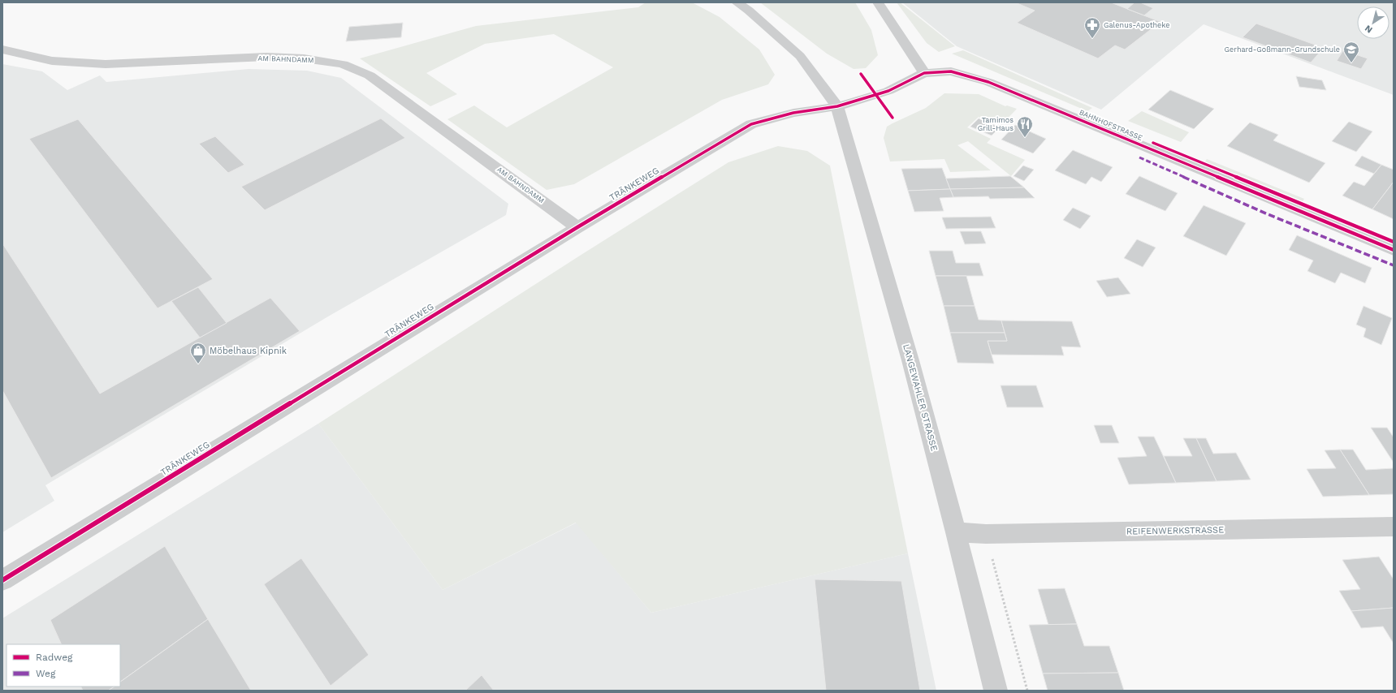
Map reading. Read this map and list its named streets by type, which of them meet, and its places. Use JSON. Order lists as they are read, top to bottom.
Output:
{
  "streets": {
    "street": [
      "AM BAHNDAMM",
      "BAHNHOFSTRASSE",
      "TRÄNKEWEG",
      "LANGEWAHLER STRASSE",
      "REIFENWERKSTRASSE"
    ]
  },
  "crossings": [
    ["AM BAHNDAMM", "TRÄNKEWEG"],
    ["BAHNHOFSTRASSE", "TRÄNKEWEG"],
    ["BAHNHOFSTRASSE", "LANGEWAHLER STRASSE"],
    ["TRÄNKEWEG", "LANGEWAHLER STRASSE"],
    ["LANGEWAHLER STRASSE", "REIFENWERKSTRASSE"]
  ],
  "places": {
    "pharmacy": ["Galenus-Apotheke"],
    "school or university": ["Gerhard-Goßmann-Grundschule"],
    "restaurant": ["Tamimos Grill-Haus"],
    "shop": ["Möbelhaus Kipnik"]
  },
  "legend": ["Radweg", "Weg"],
  "north": "bottom left"
}
